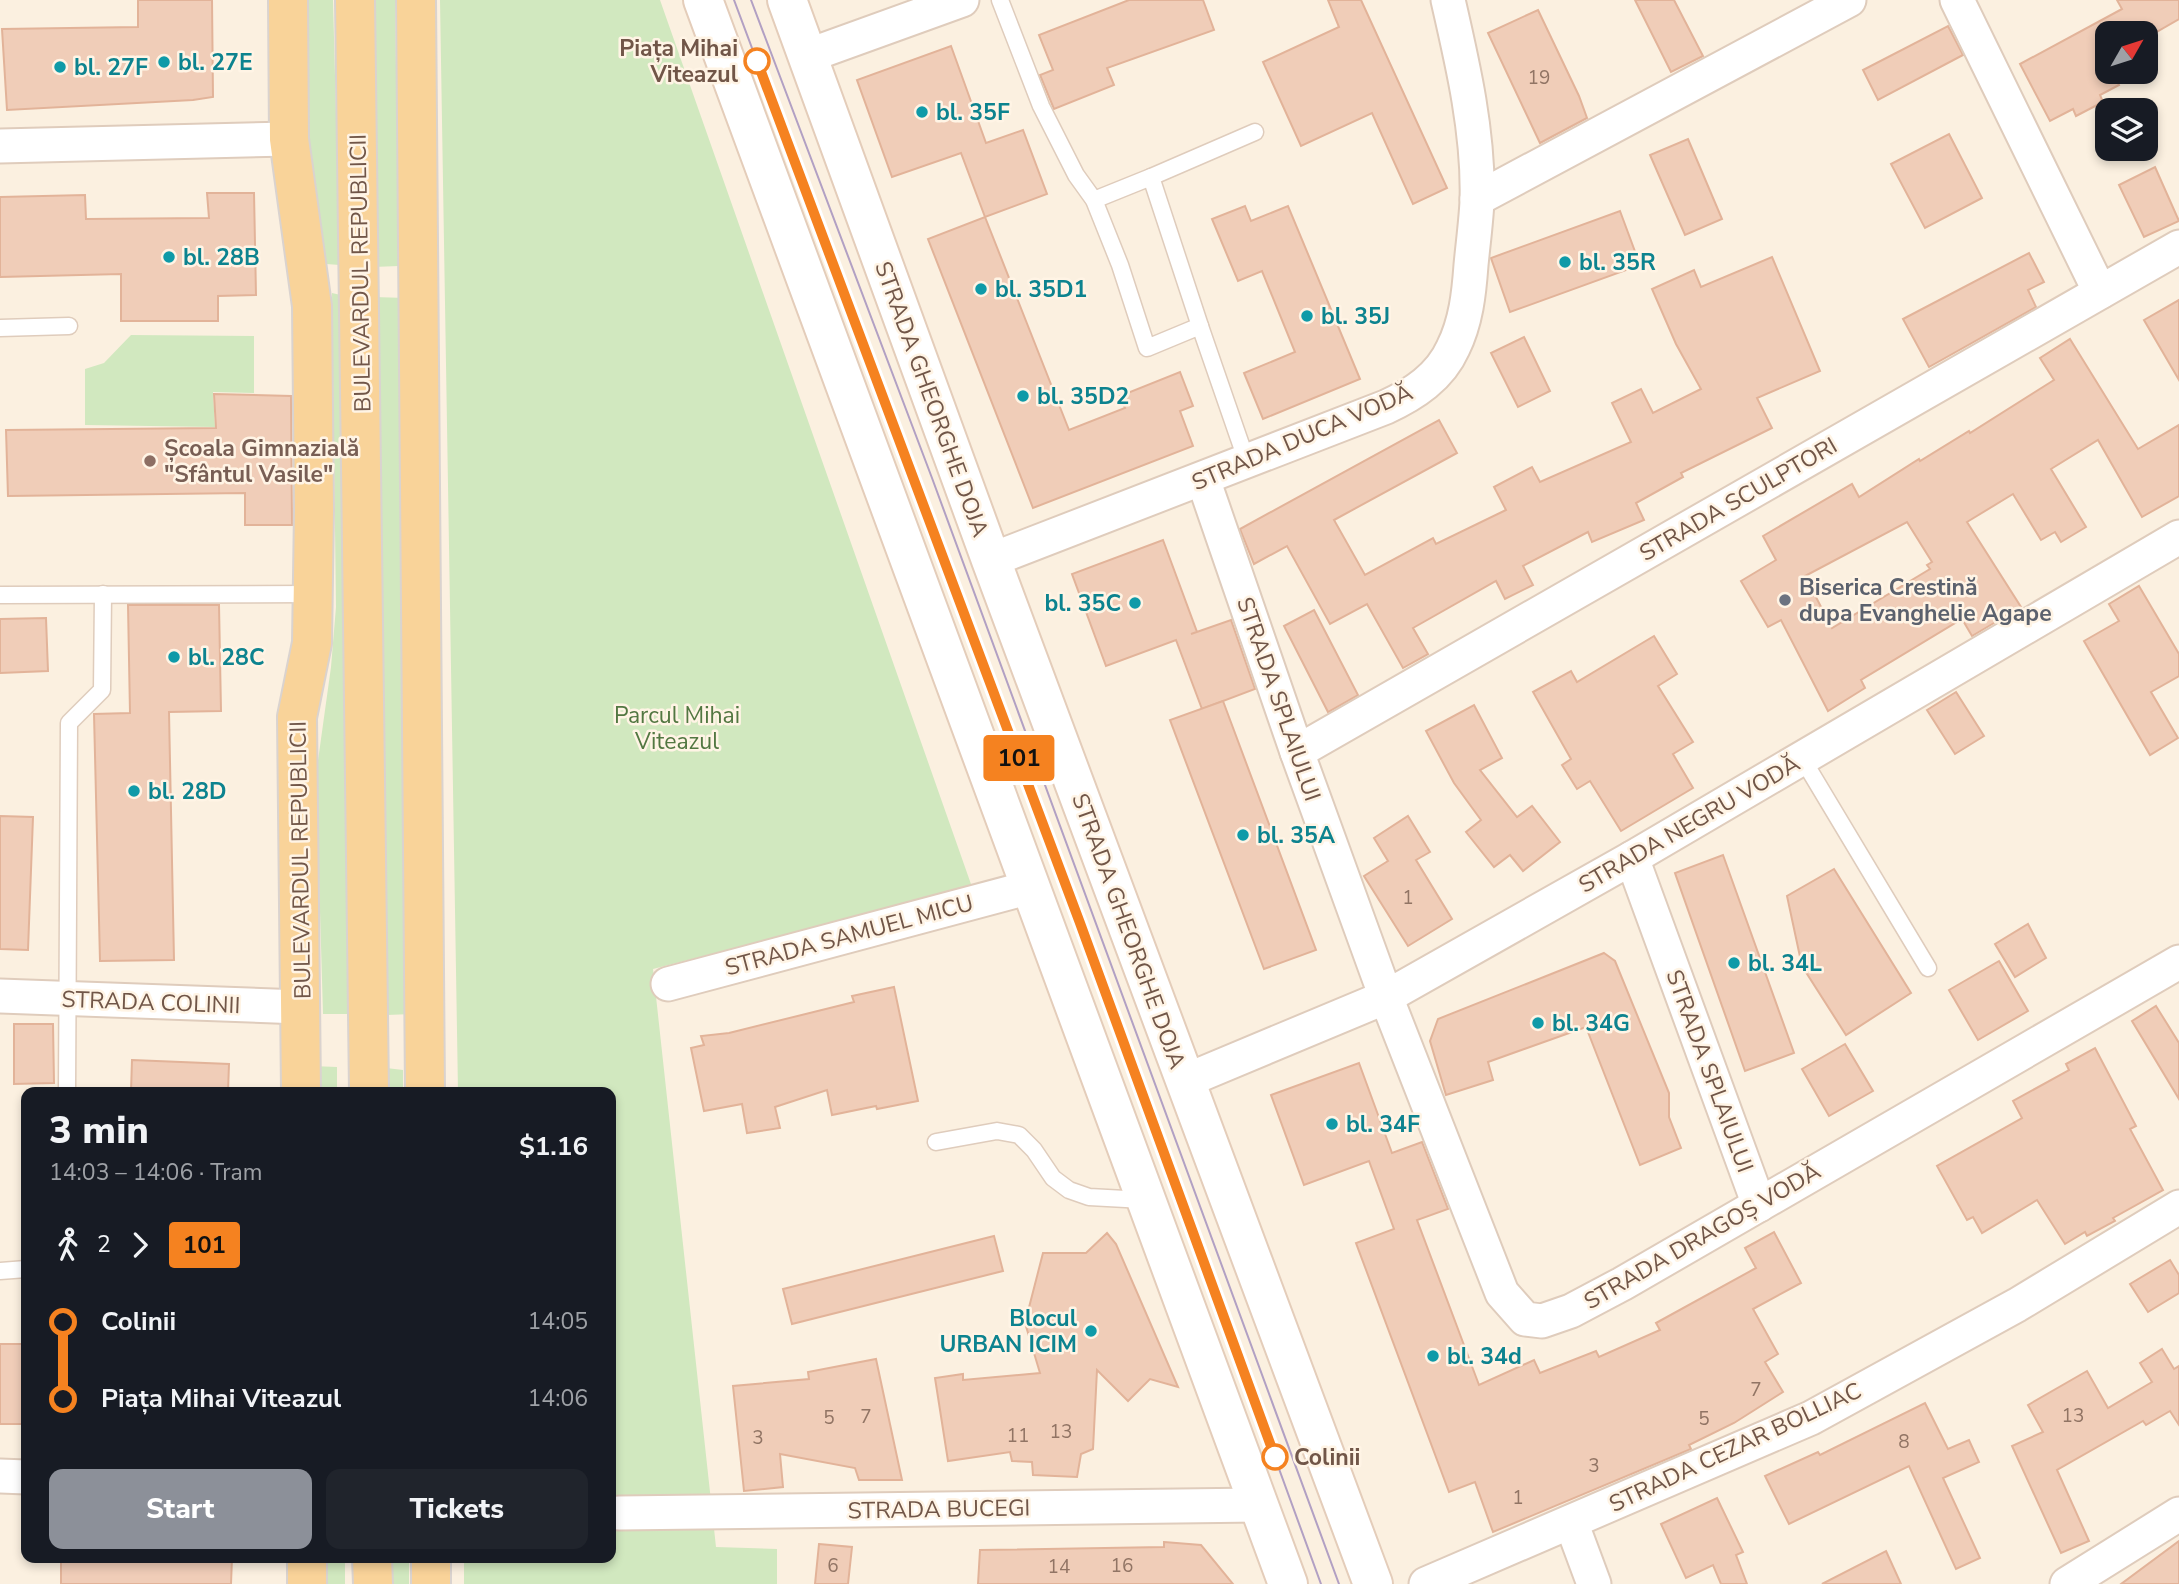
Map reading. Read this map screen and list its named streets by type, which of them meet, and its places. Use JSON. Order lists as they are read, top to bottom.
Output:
{
  "streets": {
    "main road": ["BULEVARDUL REPUBLICII", "STRADA GHEORGHE DOJA"],
    "street": [
      "STRADA DUCA VODĂ",
      "STRADA SCULPTORI",
      "STRADA SPLAIULUI",
      "STRADA NEGRU VODĂ",
      "STRADA SAMUEL MICU",
      "STRADA COLINII",
      "STRADA DRAGOȘ VODĂ",
      "STRADA CEZAR BOLLIAC",
      "STRADA BUCEGI"
    ]
  },
  "crossings": [
    ["BULEVARDUL REPUBLICII", "STRADA COLINII"],
    ["STRADA GHEORGHE DOJA", "STRADA DUCA VODĂ"],
    ["STRADA GHEORGHE DOJA", "STRADA NEGRU VODĂ"],
    ["STRADA DUCA VODĂ", "STRADA SPLAIULUI"],
    ["STRADA SCULPTORI", "STRADA SPLAIULUI"],
    ["STRADA SPLAIULUI", "STRADA NEGRU VODĂ"],
    ["STRADA SPLAIULUI", "STRADA DRAGOȘ VODĂ"],
    ["STRADA NEGRU VODĂ", "STRADA DRAGOȘ VODĂ"]
  ],
  "parks": ["Parcul Mihai Viteazul"],
  "places": [
    "Piața Mihai Viteazul",
    "bl. 27E",
    "bl. 27F",
    "bl. 35F",
    "bl. 28B",
    "bl. 35R",
    "bl. 35D1",
    "bl. 35J",
    "bl. 35D2",
    "Școala Gimnazială \"Sfântul Vasile\"",
    "Biserica Crestină dupa Evanghelie Agape",
    "bl. 35C",
    "bl. 28C",
    "bl. 28D",
    "bl. 35A",
    "bl. 34L",
    "bl. 34G",
    "bl. 34F",
    "Blocul URBAN ICIM",
    "bl. 34d",
    "Colinii"
  ],
  "lines": ["tram line 101"],
  "house_numbers": [
    "19",
    "1",
    "7",
    "13",
    "7",
    "5",
    "5",
    "13",
    "11",
    "3",
    "8",
    "3",
    "1",
    "6",
    "16",
    "14"
  ],
  "north": "top right",
  "page": {
    "on_map": "101",
    "heading": ["3 min", "14:03 – 14:06 · Tram", "$1.16"],
    "legs": ["2", "101"],
    "list": [
      {
        "name": "Colinii",
        "value": "14:05"
      },
      {
        "name": "Piața Mihai Viteazul",
        "value": "14:06"
      }
    ],
    "buttons": ["Start", "Tickets"]
  }
}
